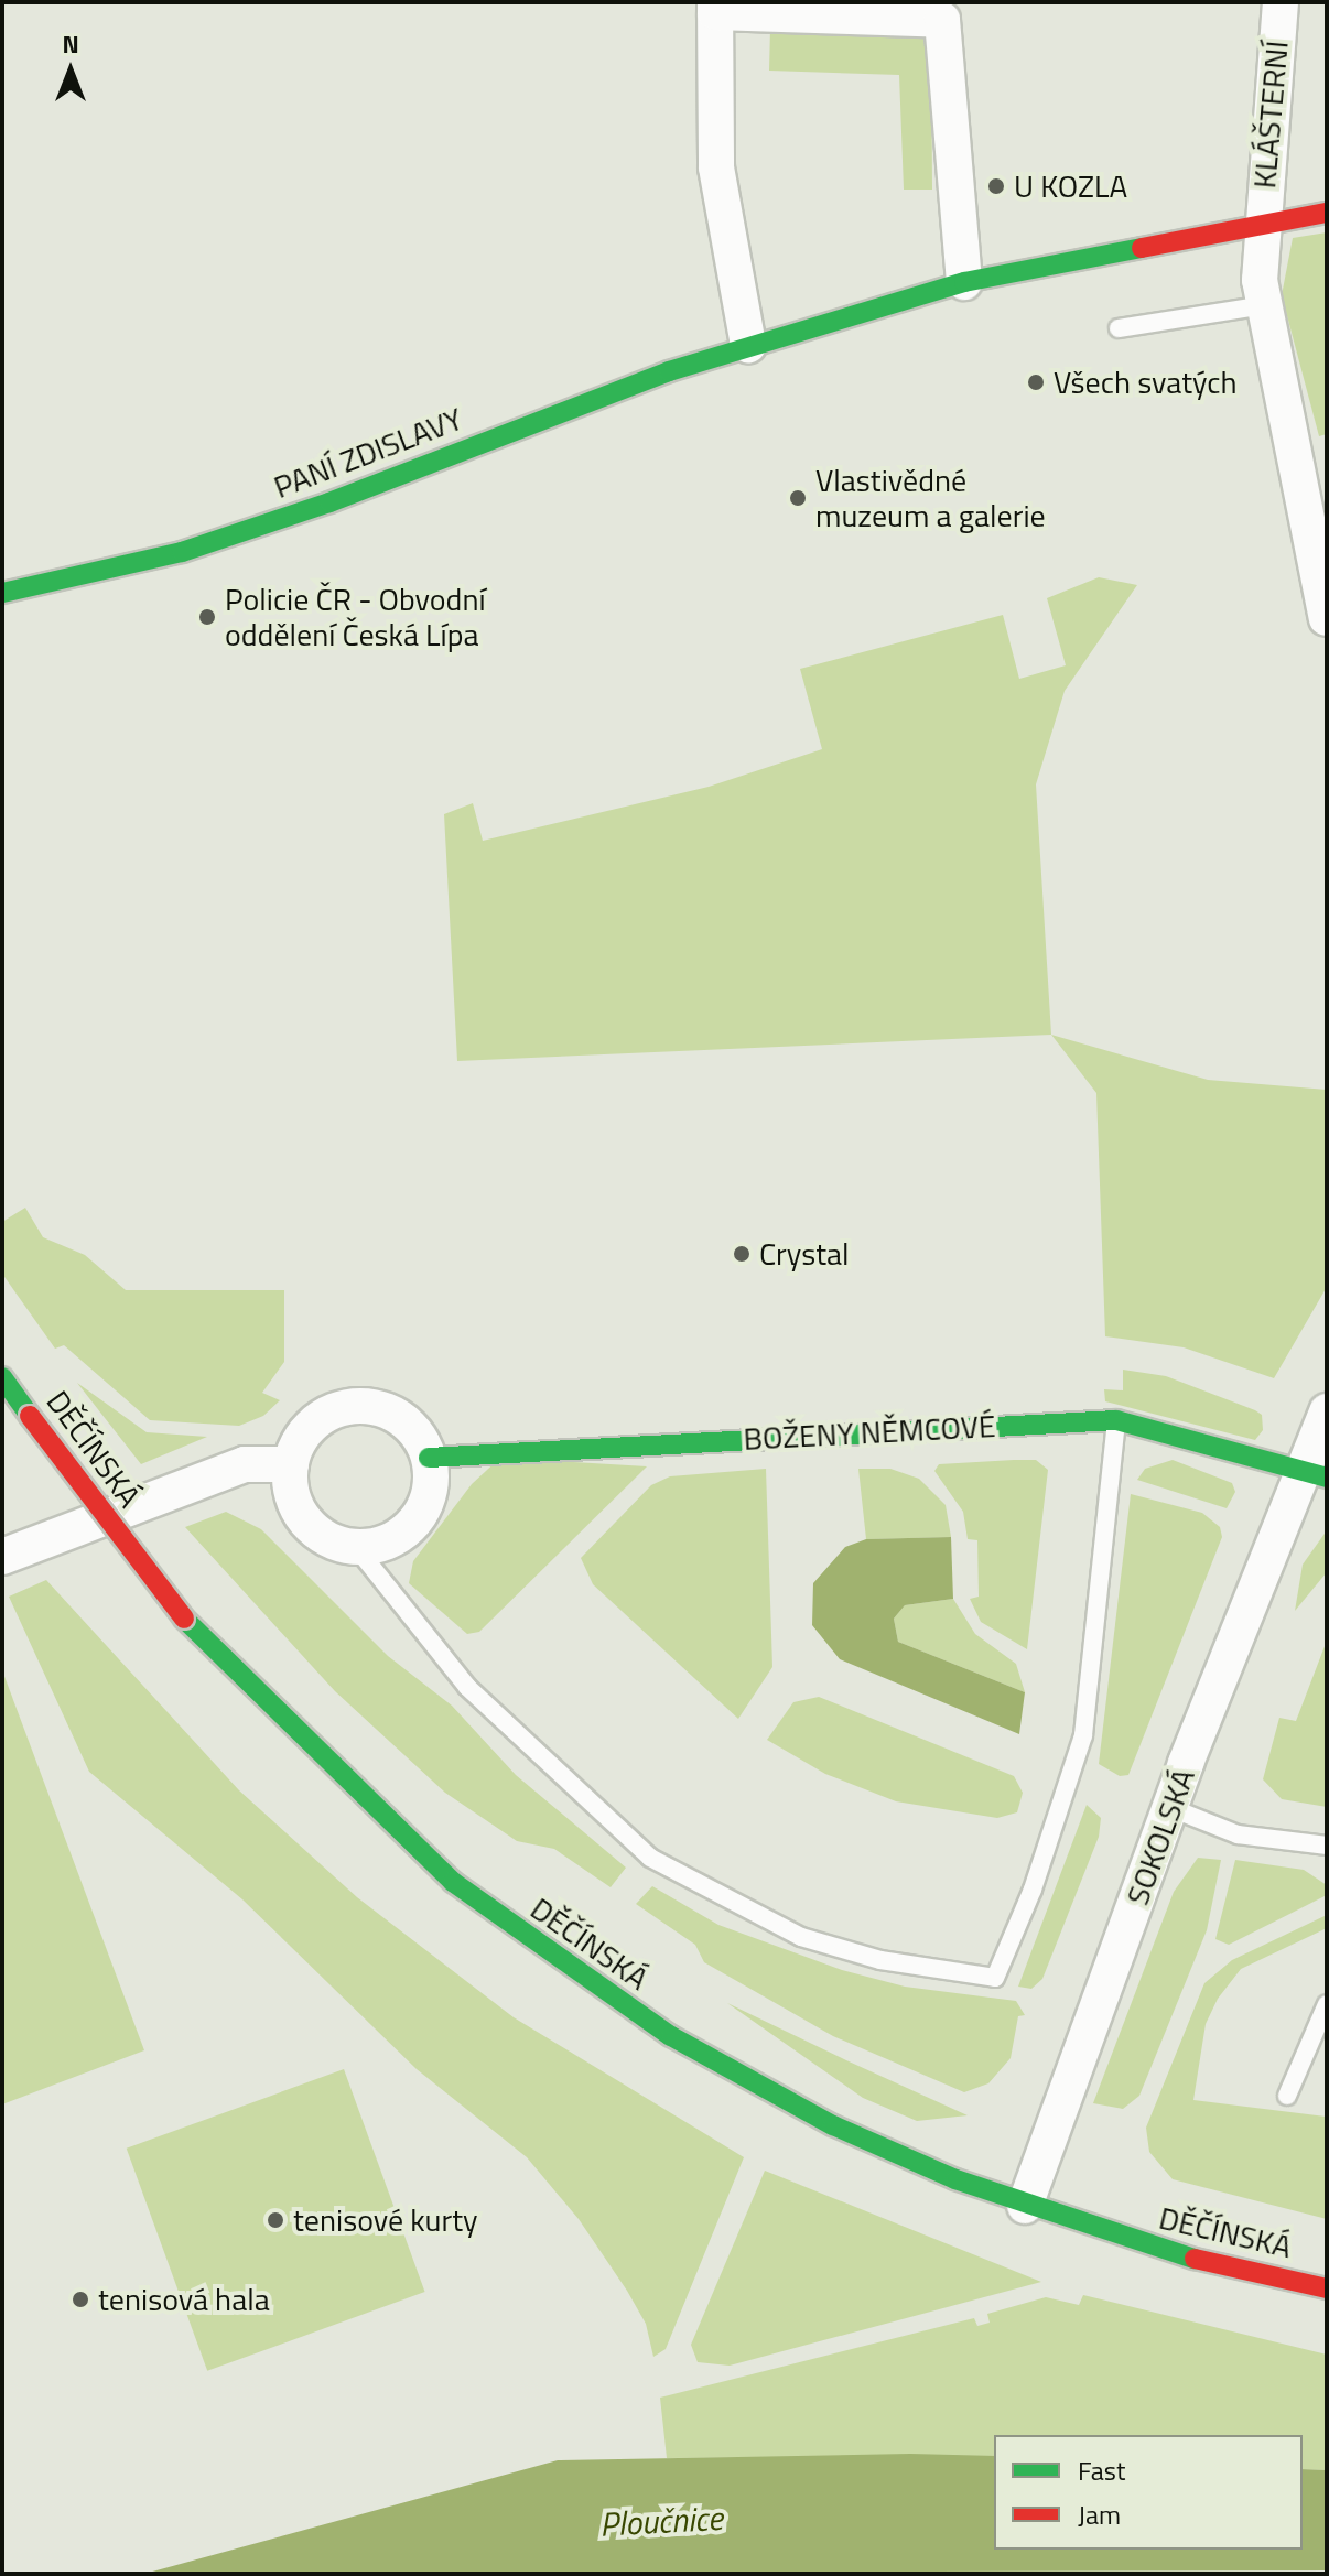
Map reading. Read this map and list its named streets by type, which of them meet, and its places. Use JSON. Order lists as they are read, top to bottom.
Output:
{
  "streets": {
    "street": [
      "KLÁŠTERNÍ",
      "PANÍ ZDISLAVY",
      "BOŽENY NĚMCOVÉ",
      "DĚČÍNSKÁ",
      "SOKOLSKÁ"
    ]
  },
  "crossings": [
    ["KLÁŠTERNÍ", "PANÍ ZDISLAVY"],
    ["BOŽENY NĚMCOVÉ", "SOKOLSKÁ"],
    ["DĚČÍNSKÁ", "SOKOLSKÁ"]
  ],
  "water": ["Ploučnice"],
  "places": [
    "U KOZLA",
    "Všech svatých",
    "Vlastivědné muzeum a galerie",
    "Policie ČR - Obvodní oddělení Česká Lípa",
    "Crystal",
    "tenisové kurty",
    "tenisová hala"
  ],
  "legend": ["Fast", "Jam"],
  "north": "top"
}
